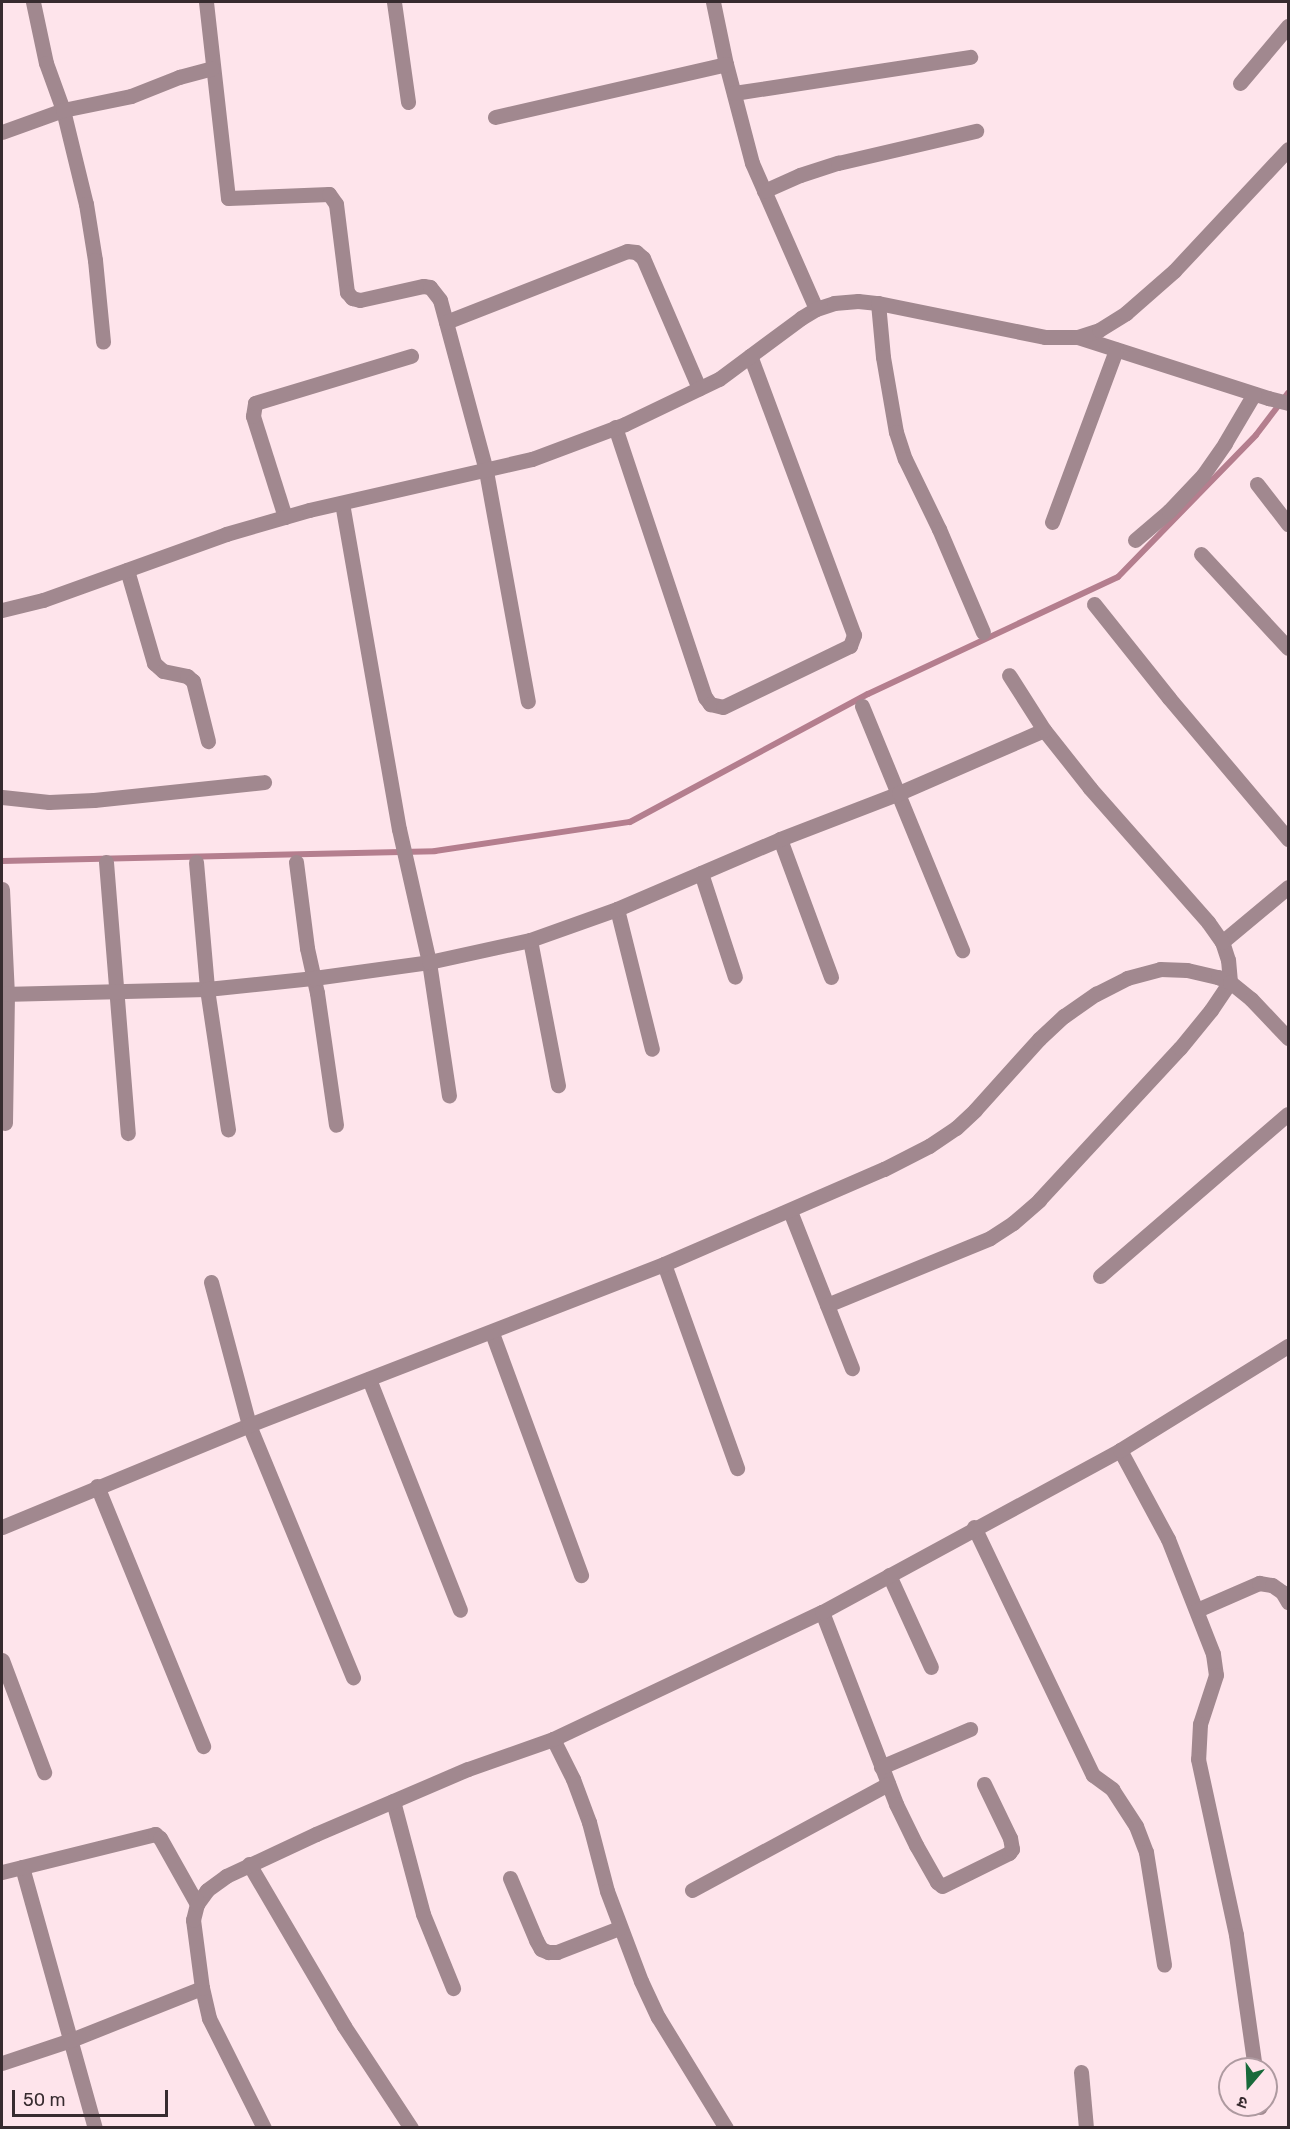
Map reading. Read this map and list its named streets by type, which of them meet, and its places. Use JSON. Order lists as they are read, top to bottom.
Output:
{
  "scale_bar": "50 m",
  "north": "bottom"
}
